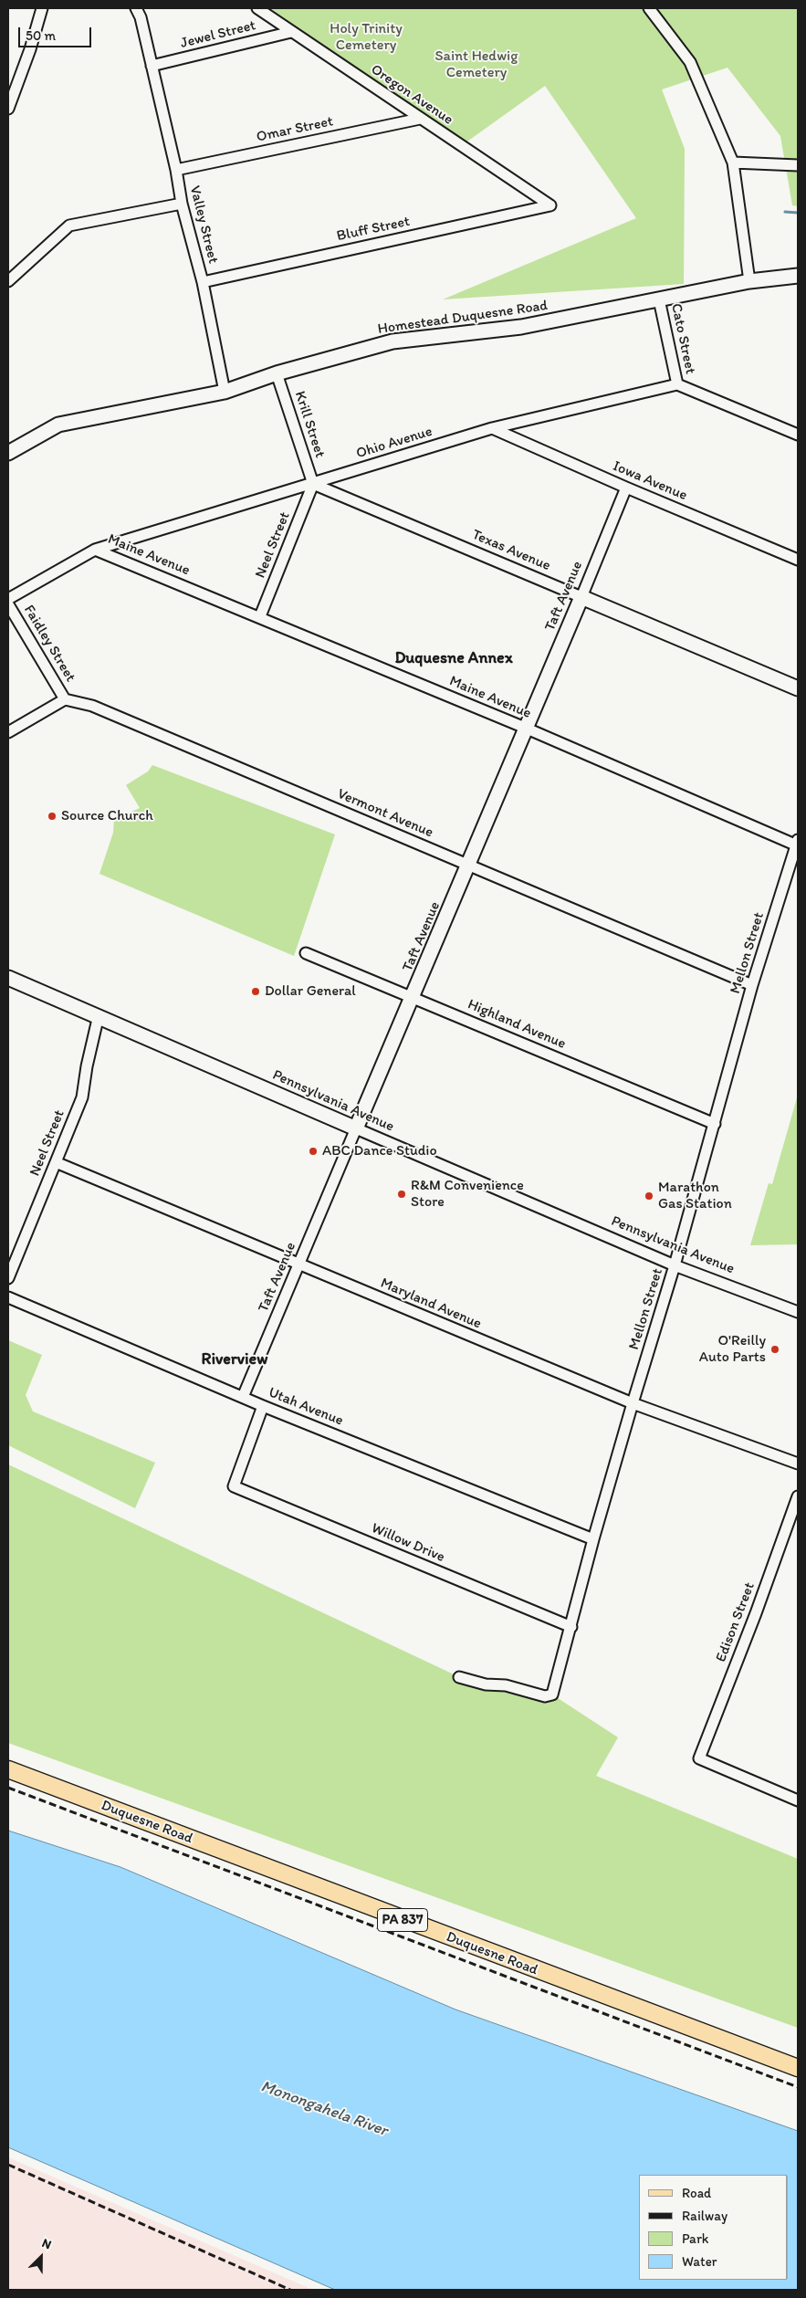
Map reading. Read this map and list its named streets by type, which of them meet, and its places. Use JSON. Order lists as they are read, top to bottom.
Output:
{
  "streets": {
    "main road": ["Duquesne Road", "PA 837"],
    "street": [
      "Jewel Street",
      "Oregon Avenue",
      "Omar Street",
      "Valley Street",
      "Bluff Street",
      "Homestead Duquesne Road",
      "Cato Street",
      "Krill Street",
      "Ohio Avenue",
      "Iowa Avenue",
      "Neel Street",
      "Texas Avenue",
      "Maine Avenue",
      "Taft Avenue",
      "Faidley Street",
      "Vermont Avenue",
      "Mellon Street",
      "Highland Avenue",
      "Pennsylvania Avenue",
      "Maryland Avenue",
      "Utah Avenue",
      "Willow Drive",
      "Edison Street"
    ]
  },
  "crossings": [
    ["Jewel Street", "Oregon Avenue"],
    ["Jewel Street", "Valley Street"],
    ["Oregon Avenue", "Omar Street"],
    ["Oregon Avenue", "Bluff Street"],
    ["Omar Street", "Valley Street"],
    ["Valley Street", "Bluff Street"],
    ["Valley Street", "Homestead Duquesne Road"],
    ["Homestead Duquesne Road", "Cato Street"],
    ["Homestead Duquesne Road", "Krill Street"],
    ["Cato Street", "Ohio Avenue"],
    ["Krill Street", "Ohio Avenue"],
    ["Krill Street", "Neel Street"],
    ["Krill Street", "Texas Avenue"],
    ["Ohio Avenue", "Iowa Avenue"],
    ["Ohio Avenue", "Neel Street"],
    ["Ohio Avenue", "Texas Avenue"],
    ["Ohio Avenue", "Maine Avenue"],
    ["Iowa Avenue", "Taft Avenue"],
    ["Neel Street", "Texas Avenue"],
    ["Neel Street", "Maine Avenue"],
    ["Neel Street", "Pennsylvania Avenue"],
    ["Neel Street", "Maryland Avenue"],
    ["Texas Avenue", "Taft Avenue"],
    ["Maine Avenue", "Taft Avenue"],
    ["Maine Avenue", "Mellon Street"],
    ["Taft Avenue", "Vermont Avenue"],
    ["Taft Avenue", "Highland Avenue"],
    ["Taft Avenue", "Pennsylvania Avenue"],
    ["Taft Avenue", "Maryland Avenue"],
    ["Taft Avenue", "Utah Avenue"],
    ["Faidley Street", "Vermont Avenue"],
    ["Vermont Avenue", "Mellon Street"],
    ["Mellon Street", "Highland Avenue"],
    ["Mellon Street", "Pennsylvania Avenue"],
    ["Mellon Street", "Maryland Avenue"],
    ["Mellon Street", "Utah Avenue"],
    ["Mellon Street", "Willow Drive"],
    ["Utah Avenue", "Willow Drive"]
  ],
  "districts": ["Duquesne Annex", "Riverview"],
  "water": ["Monongahela River"],
  "parks": ["Holy Trinity Cemetery", "Saint Hedwig Cemetery"],
  "places": [
    "Source Church",
    "Dollar General",
    "ABC Dance Studio",
    "R&M Convenience Store",
    "Marathon Gas Station",
    "O'Reilly Auto Parts"
  ],
  "legend": [
    "Road",
    "Railway",
    "Park",
    "Water"
  ],
  "scale_bar": "50 m",
  "north": "top right"
}
